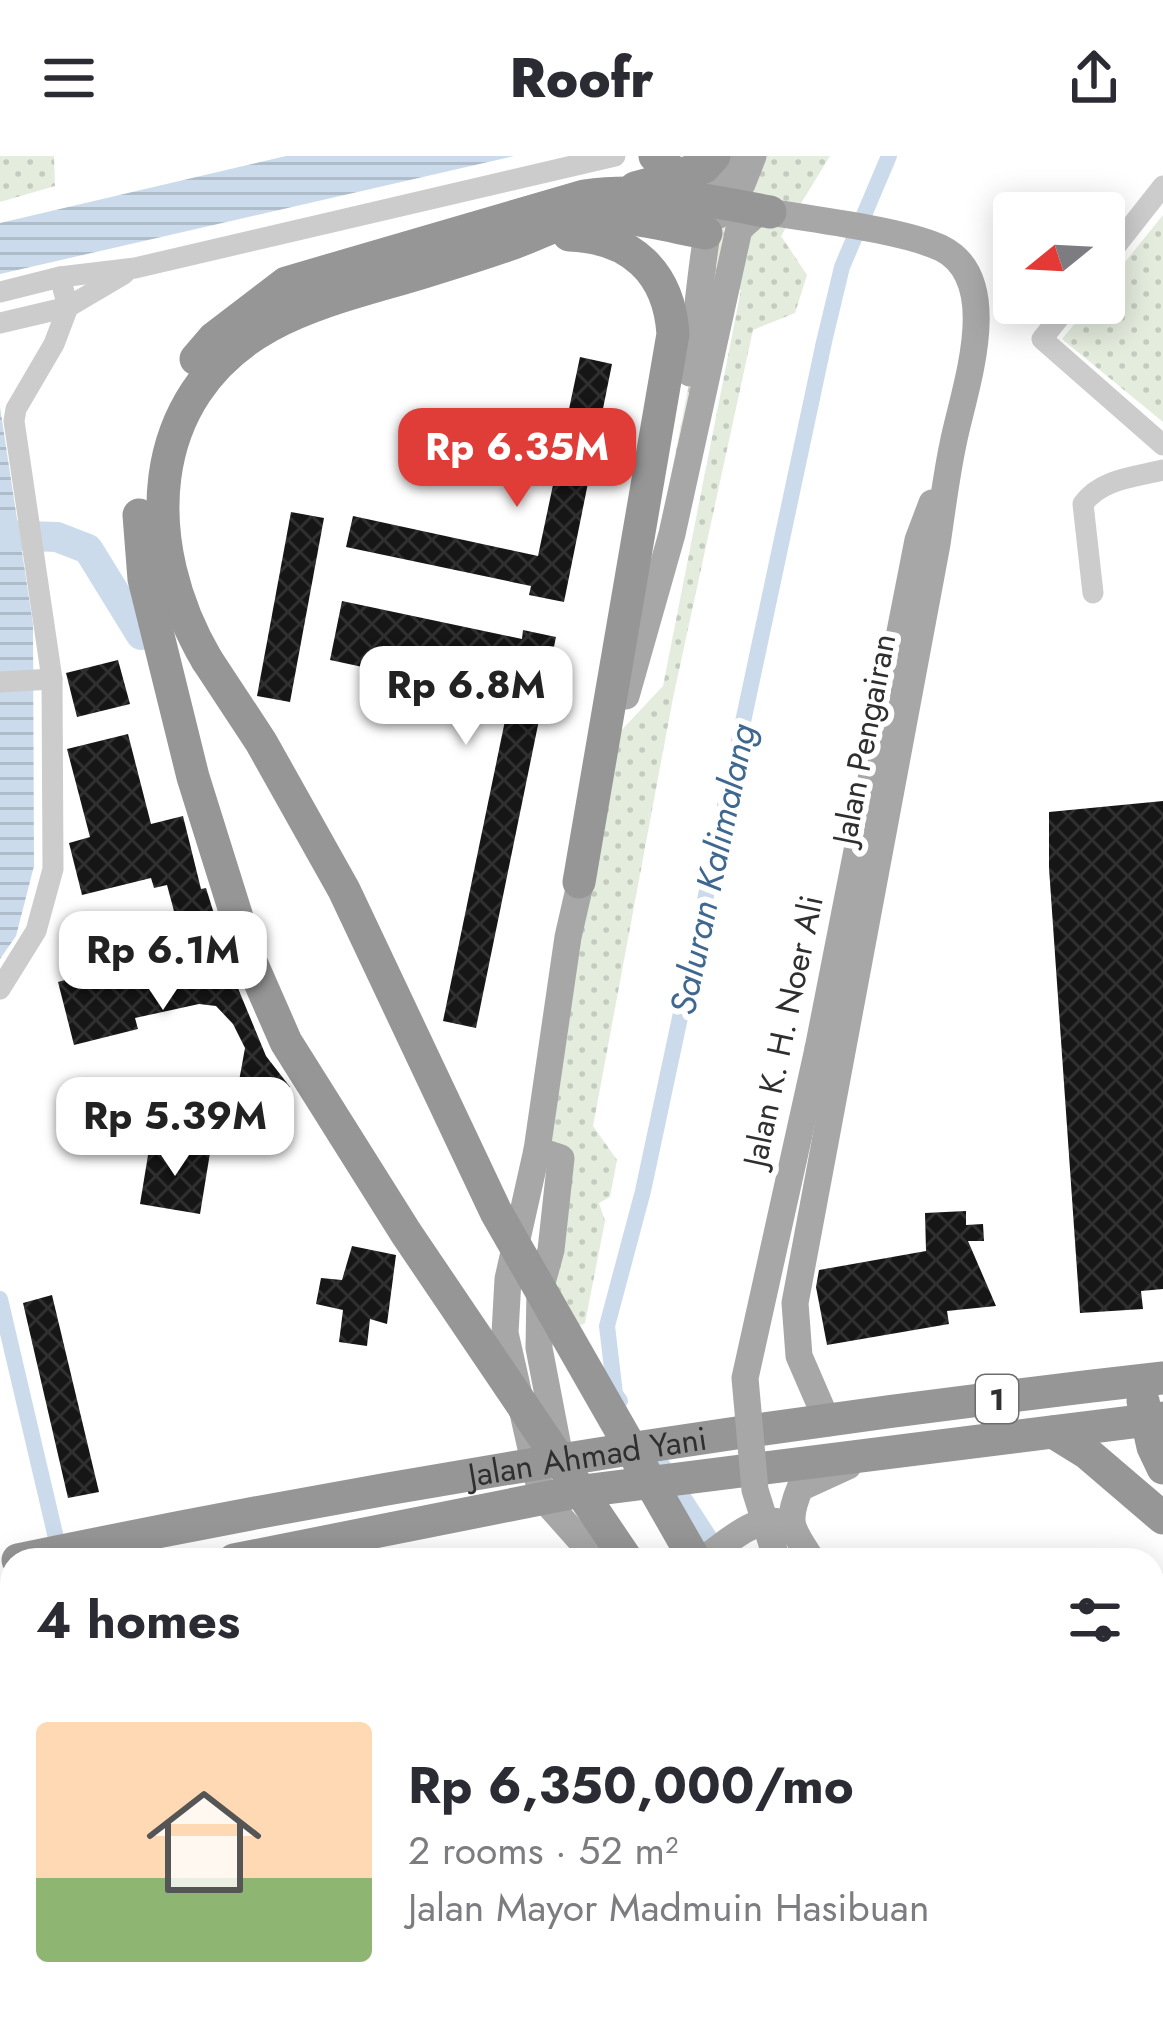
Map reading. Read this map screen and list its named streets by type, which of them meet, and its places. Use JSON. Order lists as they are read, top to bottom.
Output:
{
  "streets": {
    "highway": ["1", "Jalan Ahmad Yani"],
    "main road": ["Jalan Pengairan", "Jalan K. H. Noer Ali"]
  },
  "crossings": [
    ["Jalan Pengairan", "Jalan K. H. Noer Ali"],
    ["Jalan Pengairan", "Jalan Ahmad Yani"]
  ],
  "water": ["Saluran Kalimalang"],
  "north": "left",
  "page": {
    "header": "Roofr",
    "price": [
      "Rp 6.35M",
      "Rp 6.8M",
      "Rp 6.1M",
      "Rp 5.39M"
    ],
    "heading": "4 homes",
    "list": [
      {
        "name": "Rp 6,350,000/mo",
        "note": "2 rooms · 52 m² · Jalan Mayor Madmuin Hasibuan"
      }
    ]
  }
}
